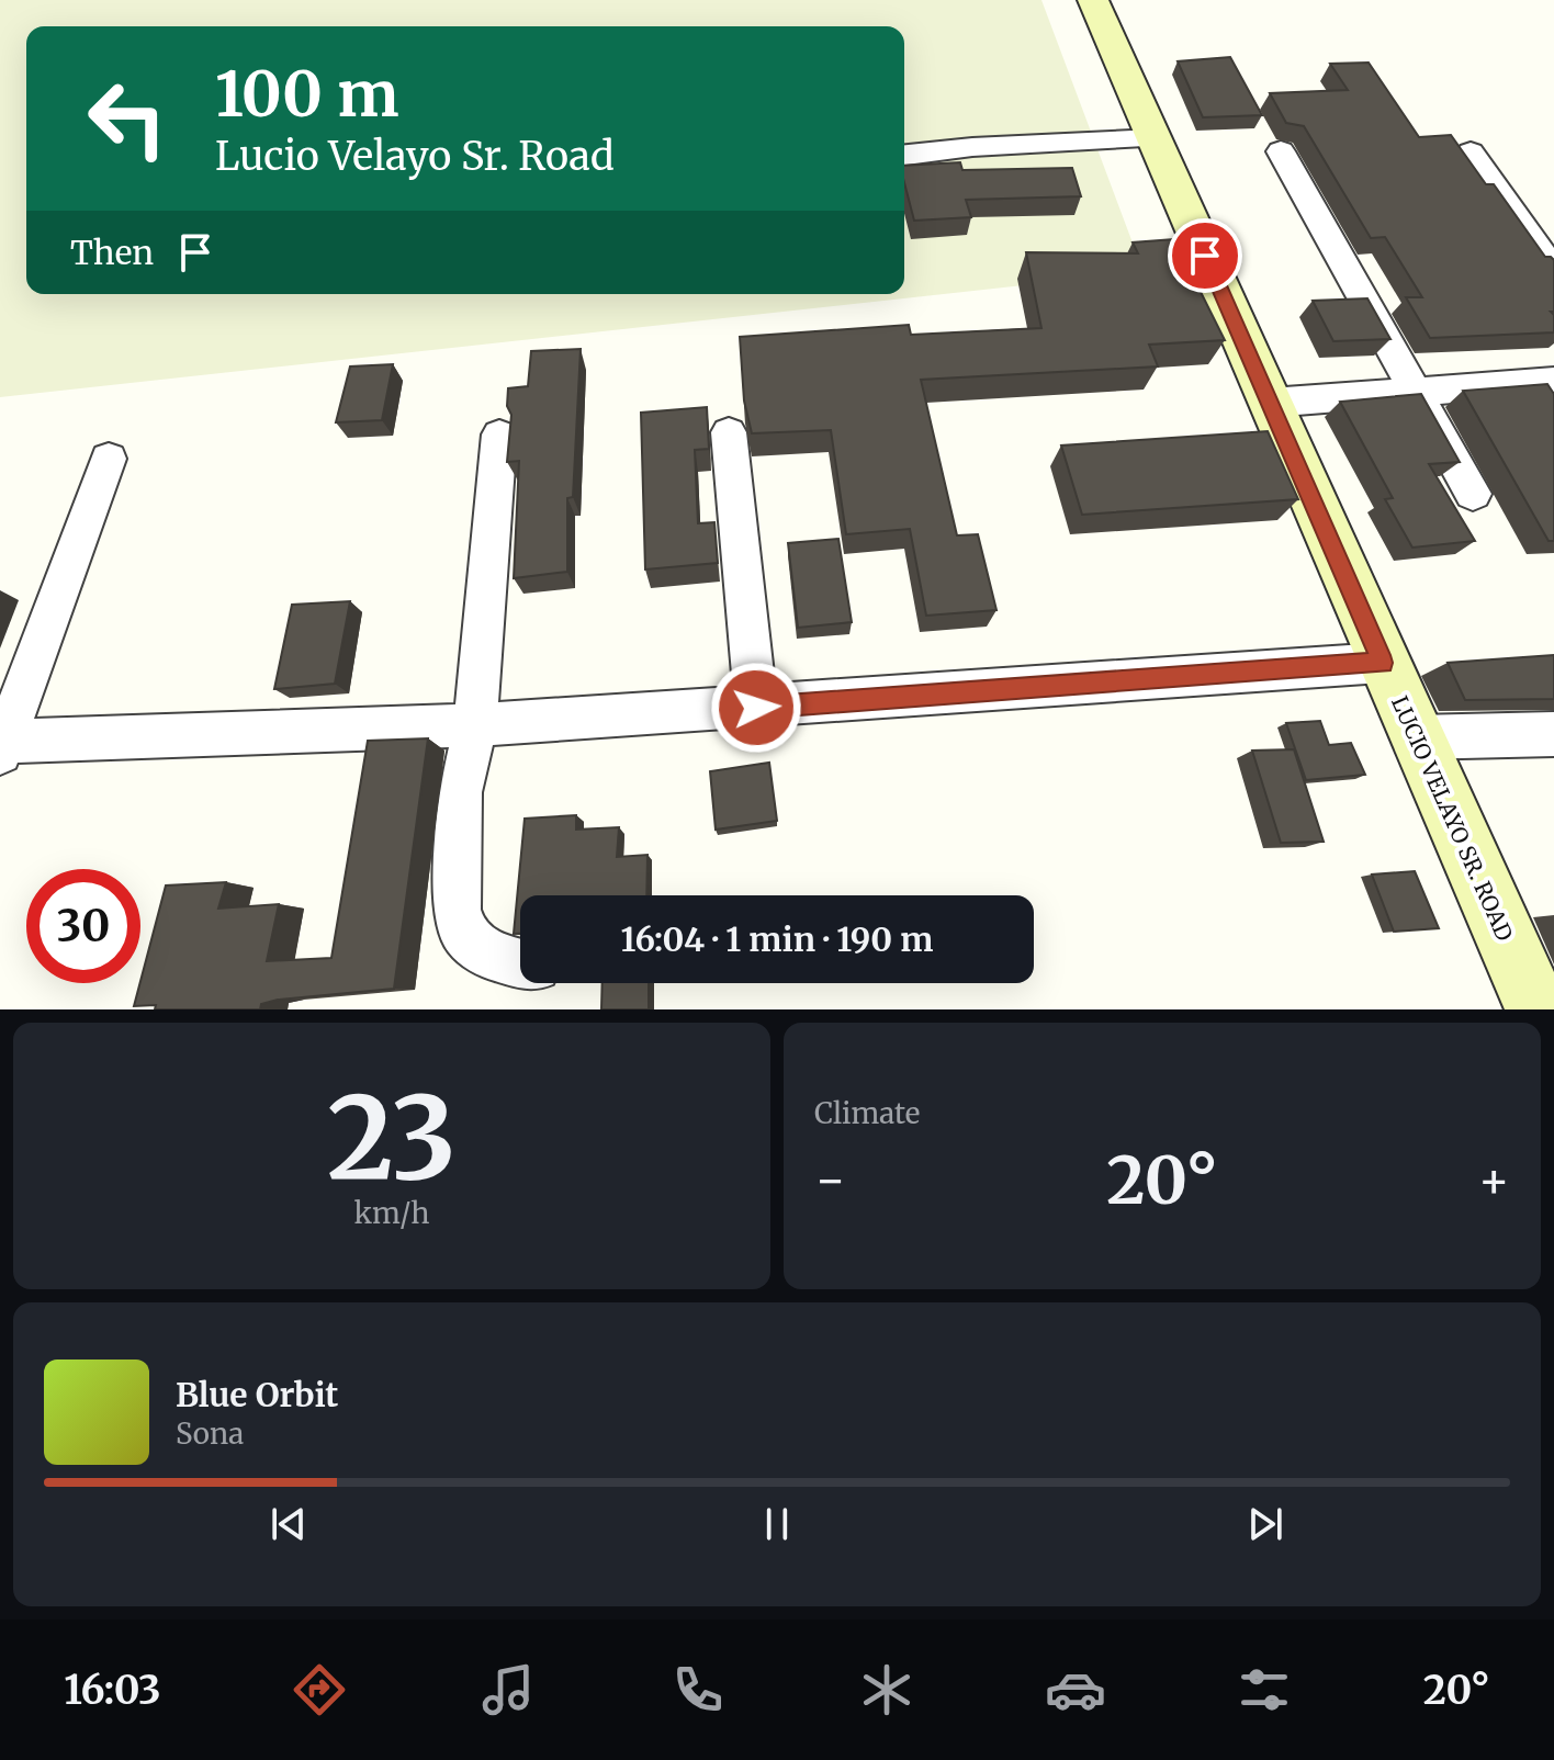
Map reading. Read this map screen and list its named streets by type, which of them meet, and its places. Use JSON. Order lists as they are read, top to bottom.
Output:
{
  "streets": {
    "main road": ["LUCIO VELAYO SR. ROAD"]
  },
  "page": {
    "turn": ["100 m", "Lucio Velayo Sr. Road"],
    "then": "Then",
    "limit": "30",
    "trip": "16:04 · 1 min · 190 m",
    "tile": [
      ["23", "km/h"],
      "Climate"
    ],
    "heat": ["−", "20°", "+"],
    "song": ["Blue Orbit", "Sona"],
    "tabs": ["16:03", "20°"]
  }
}
